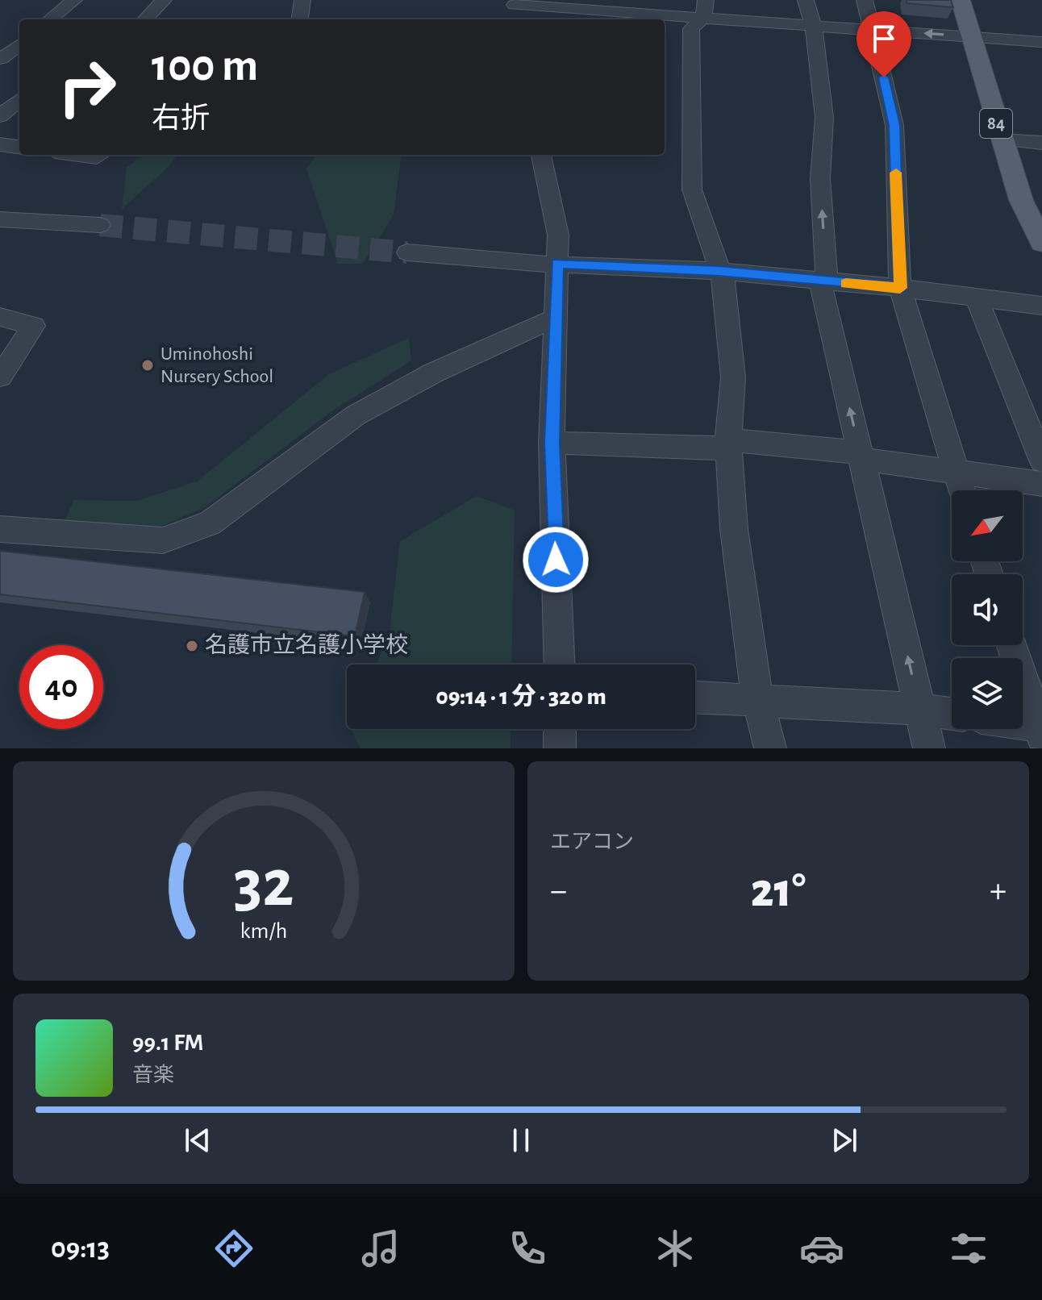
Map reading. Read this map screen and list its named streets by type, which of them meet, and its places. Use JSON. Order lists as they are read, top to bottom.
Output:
{
  "streets": {
    "main road": ["84"]
  },
  "places": ["Uminohoshi Nursery School", "名護市立名護小学校"],
  "north": "bottom left",
  "page": {
    "turn": ["100 m", "右折"],
    "limit": "40",
    "trip": "09:14 · 1 分 · 320 m",
    "tile": "エアコン",
    "heat": ["−", "21°", "+"],
    "song": ["99.1 FM", "音楽"],
    "tabs": "09:13",
    "gauge": ["32", "km/h"]
  }
}
